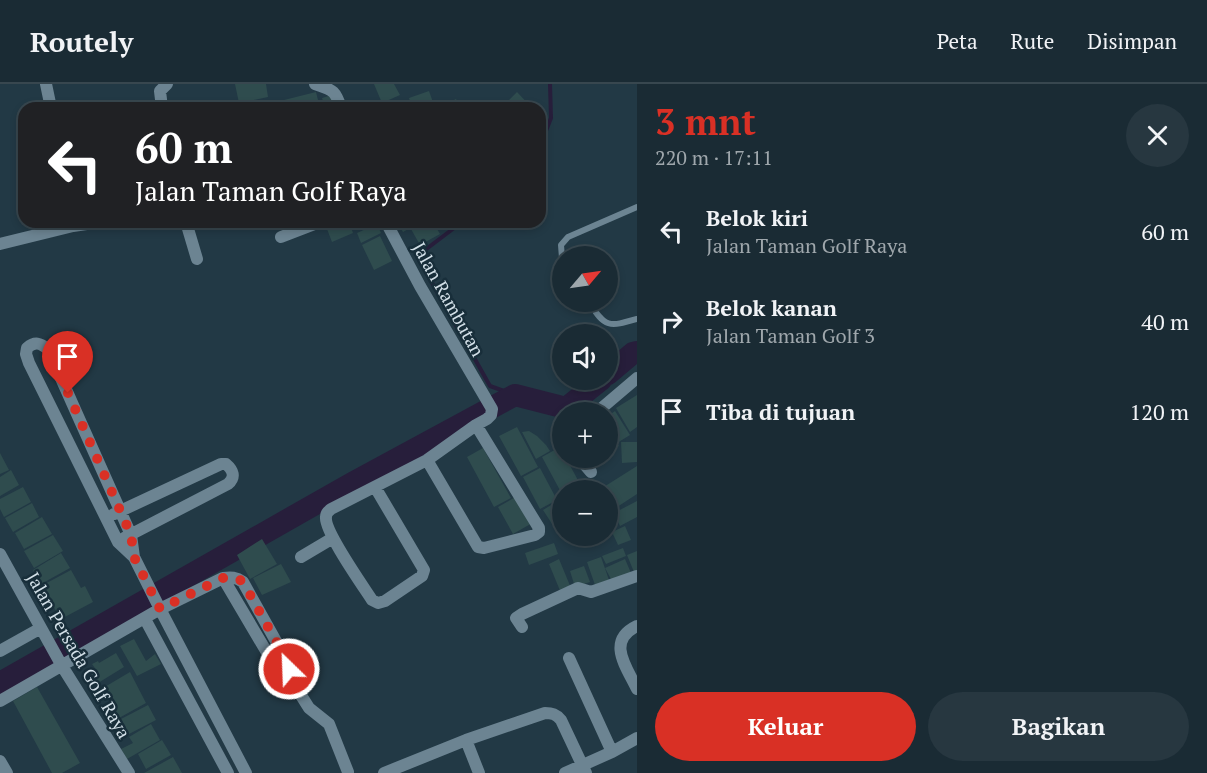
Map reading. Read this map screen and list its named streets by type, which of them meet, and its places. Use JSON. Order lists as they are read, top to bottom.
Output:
{
  "streets": {
    "street": ["Jalan Rambutan", "Jalan Persada Golf Raya"]
  },
  "north": "top right",
  "page": {
    "header": "Routely",
    "nav": ["Peta", "Rute", "Disimpan"],
    "heading": ["3 mnt", "220 m · 17:11"],
    "turn": ["60 m", "Jalan Taman Golf Raya"],
    "list": [
      {
        "name": "Belok kiri",
        "note": "Jalan Taman Golf Raya",
        "value": "60 m"
      },
      {
        "name": "Belok kanan",
        "note": "Jalan Taman Golf 3",
        "value": "40 m"
      },
      {
        "name": "Tiba di tujuan",
        "value": "120 m"
      }
    ],
    "map_buttons": ["+", "−"],
    "buttons": ["Keluar", "Bagikan"]
  }
}
